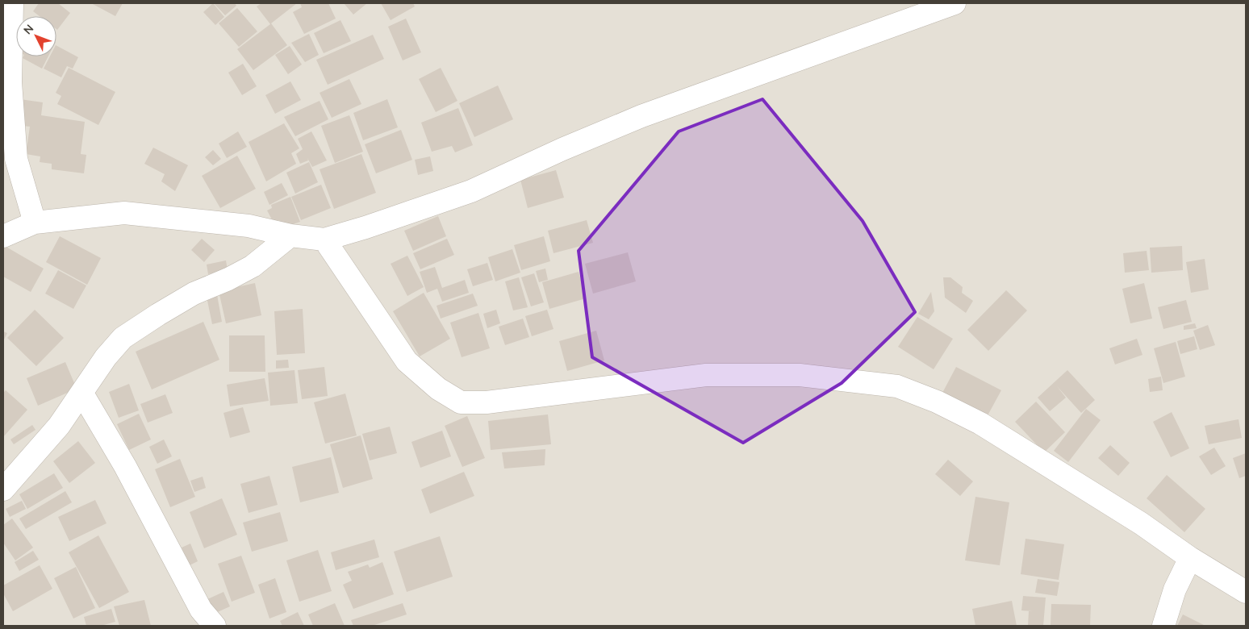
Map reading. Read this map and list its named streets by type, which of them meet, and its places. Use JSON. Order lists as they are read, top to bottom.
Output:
{
  "north": "top left"
}
